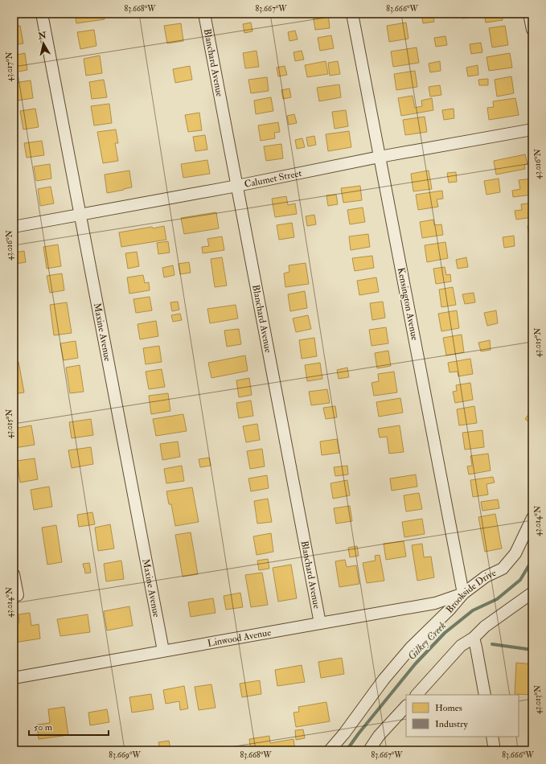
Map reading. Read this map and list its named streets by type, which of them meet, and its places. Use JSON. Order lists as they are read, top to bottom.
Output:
{
  "streets": {
    "street": [
      "Blanchard Avenue",
      "Calumet Street",
      "Kensington Avenue",
      "Maxine Avenue",
      "Brookside Drive",
      "Linwood Avenue"
    ]
  },
  "crossings": [
    ["Blanchard Avenue", "Calumet Street"],
    ["Blanchard Avenue", "Linwood Avenue"],
    ["Calumet Street", "Kensington Avenue"],
    ["Calumet Street", "Maxine Avenue"],
    ["Kensington Avenue", "Brookside Drive"],
    ["Kensington Avenue", "Linwood Avenue"],
    ["Maxine Avenue", "Linwood Avenue"],
    ["Brookside Drive", "Linwood Avenue"]
  ],
  "water": ["Gilkey Creek"],
  "legend": ["Homes", "Industry"],
  "scale_bar": "50 m",
  "north": "top",
  "coordinates": [
    "83.668°W",
    "83.667°W",
    "83.666°W",
    "43.017°N",
    "43.016°N",
    "43.015°N",
    "43.014°N",
    "43.013°N",
    "83.669°W"
  ]
}
